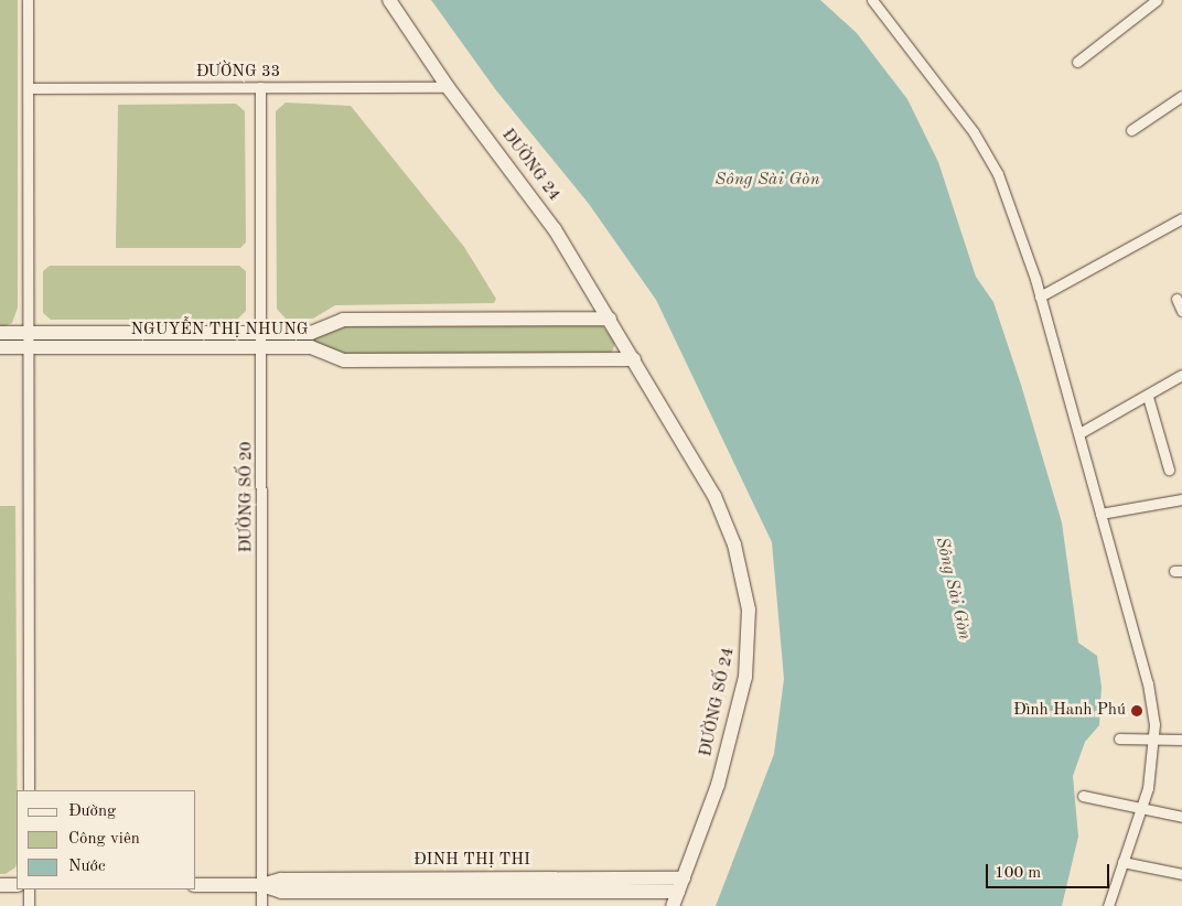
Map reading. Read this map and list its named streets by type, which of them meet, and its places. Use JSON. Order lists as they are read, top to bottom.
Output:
{
  "streets": {
    "street": [
      "ĐƯỜNG 33",
      "ĐƯỜNG 24",
      "NGUYỄN THỊ NHUNG",
      "ĐƯỜNG SỐ 20",
      "ĐƯỜNG SỐ 24",
      "ĐINH THỊ THI"
    ]
  },
  "crossings": [
    ["ĐƯỜNG 33", "ĐƯỜNG 24"],
    ["ĐƯỜNG 33", "ĐƯỜNG SỐ 20"],
    ["ĐƯỜNG 24", "NGUYỄN THỊ NHUNG"],
    ["ĐƯỜNG 24", "ĐƯỜNG SỐ 24"],
    ["NGUYỄN THỊ NHUNG", "ĐƯỜNG SỐ 20"],
    ["NGUYỄN THỊ NHUNG", "ĐƯỜNG SỐ 24"],
    ["ĐƯỜNG SỐ 20", "ĐINH THỊ THI"],
    ["ĐƯỜNG SỐ 24", "ĐINH THỊ THI"]
  ],
  "water": ["Sông Sài Gòn"],
  "places": ["Đình Hanh Phú"],
  "legend": ["Đường", "Công viên", "Nước"],
  "scale_bar": "100 m"
}
